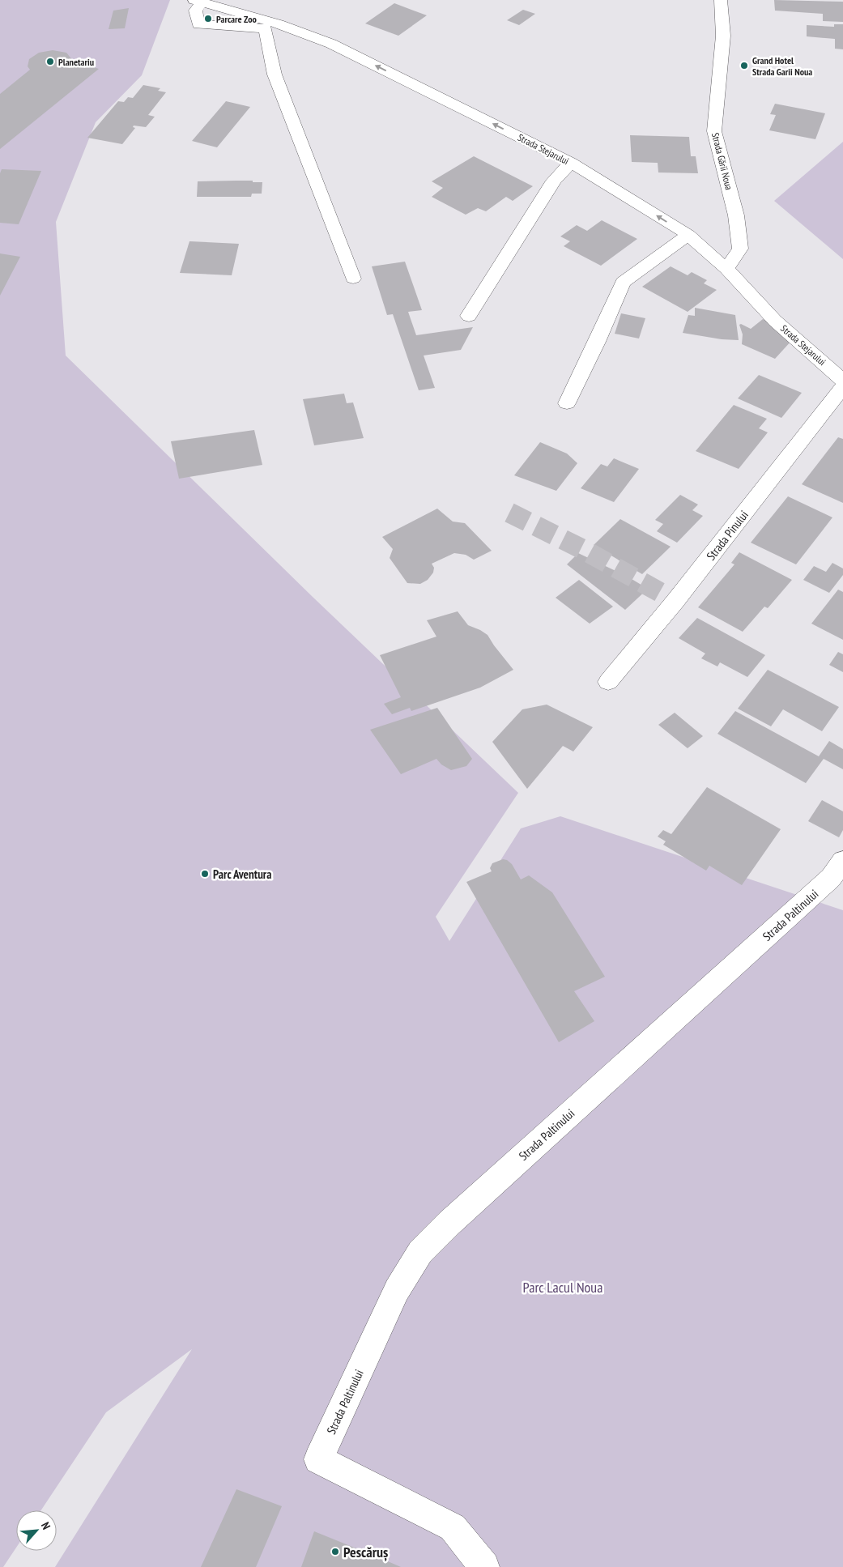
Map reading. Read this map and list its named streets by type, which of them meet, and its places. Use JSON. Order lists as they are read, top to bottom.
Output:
{
  "streets": {
    "street": [
      "Strada Stejarului",
      "Strada Gării Noua",
      "Strada Pinului",
      "Strada Paltinului"
    ]
  },
  "crossings": [
    ["Strada Stejarului", "Strada Gării Noua"]
  ],
  "one_way": ["Strada Stejarului"],
  "parks": ["Parc Lacul Noua"],
  "places": [
    "Parcare Zoo",
    "Planetariu",
    "Grand Hotel Strada Garii Noua",
    "Parc Aventura",
    "Pescăruș"
  ],
  "north": "top right"
}
